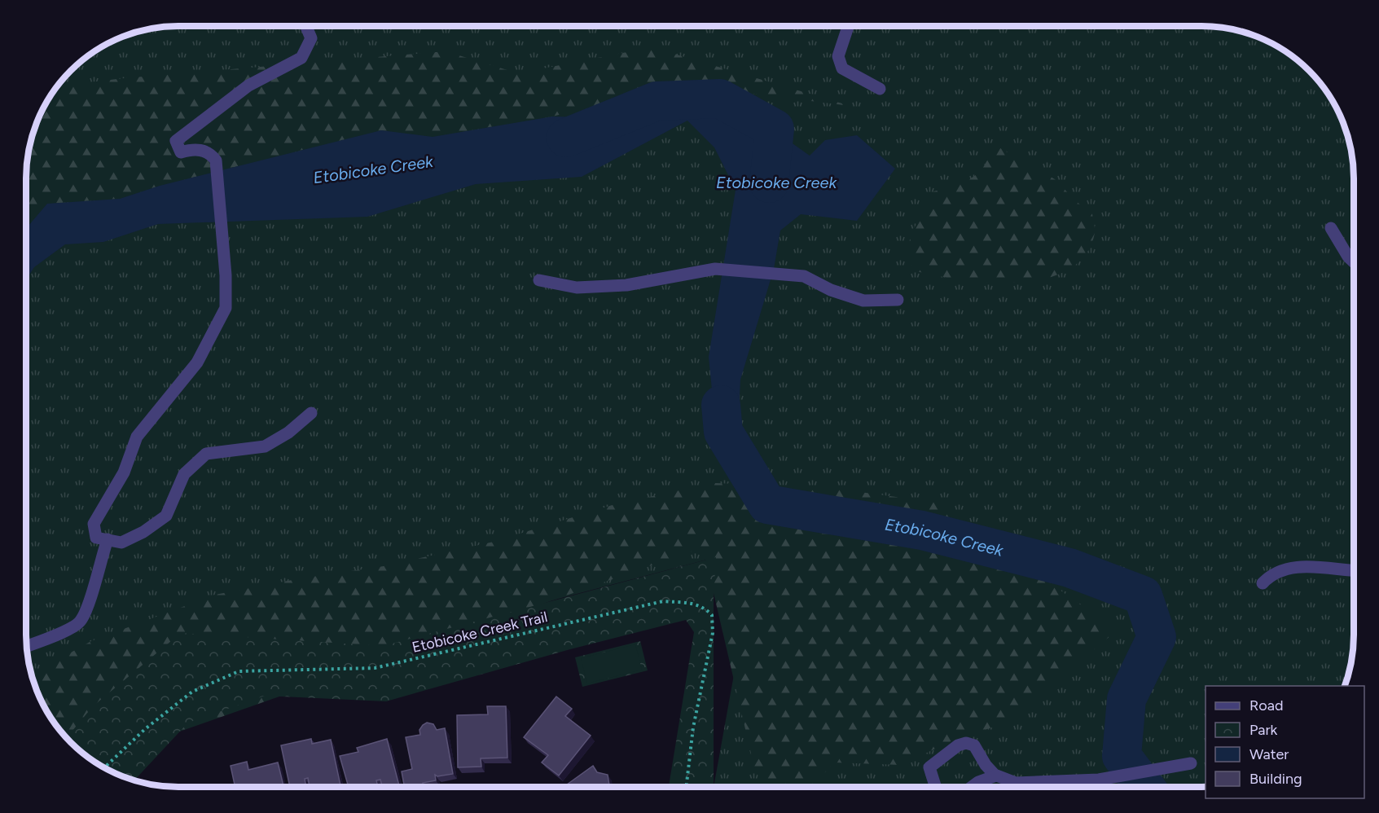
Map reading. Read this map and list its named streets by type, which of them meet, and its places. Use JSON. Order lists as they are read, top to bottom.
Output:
{
  "streets": {
    "path": ["Etobicoke Creek Trail"]
  },
  "water": ["Etobicoke Creek"],
  "legend": [
    "Road",
    "Park",
    "Water",
    "Building"
  ]
}
